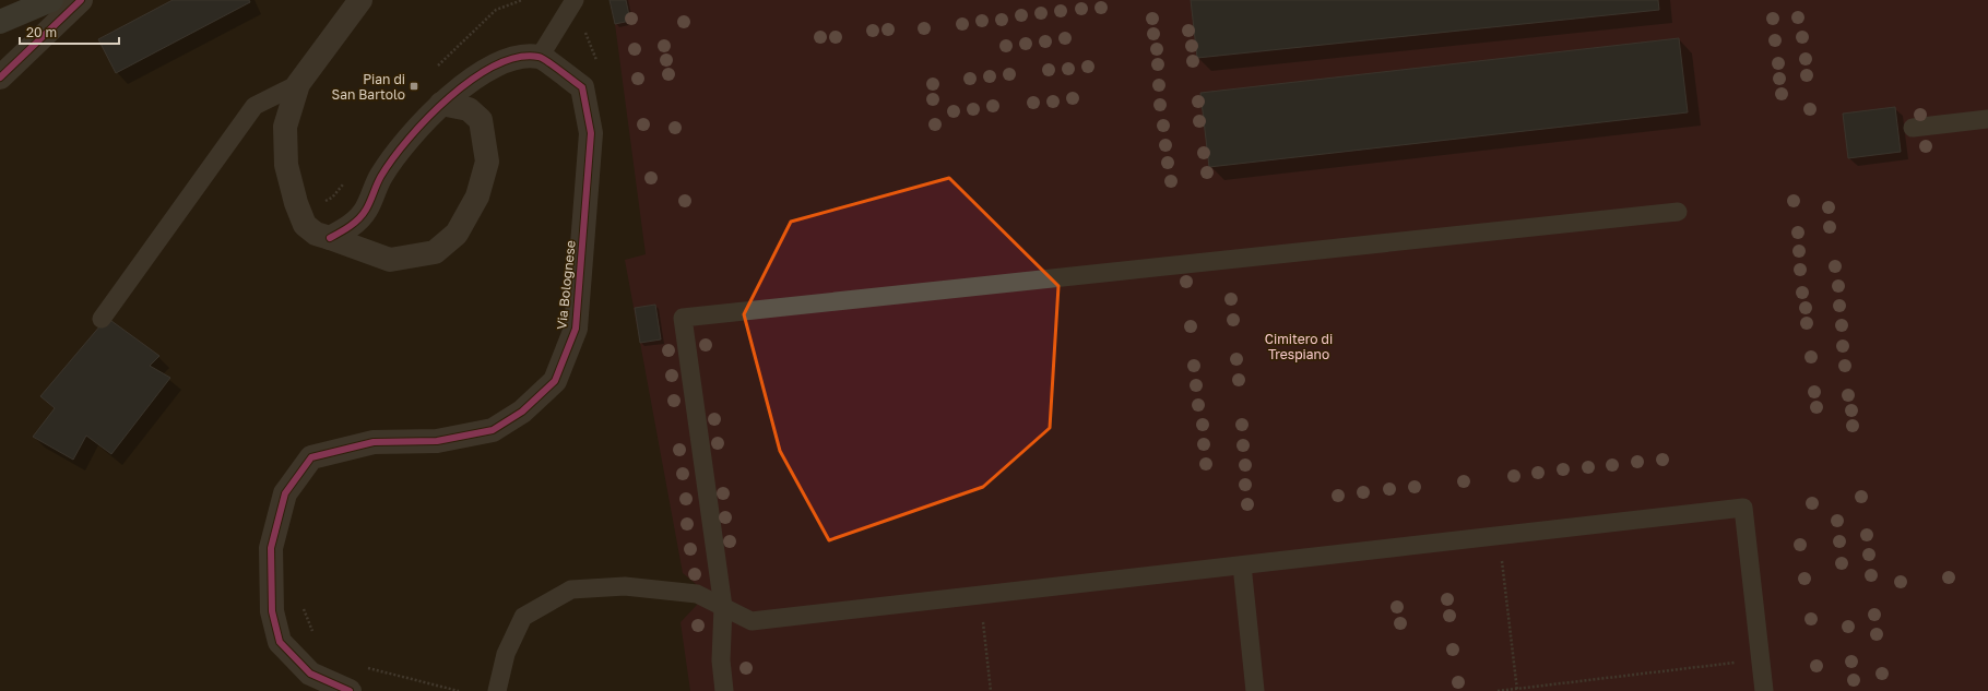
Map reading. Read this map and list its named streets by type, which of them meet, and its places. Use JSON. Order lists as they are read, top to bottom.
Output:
{
  "streets": {
    "street": ["Via Bolognese"]
  },
  "parks": ["Cimitero di Trespiano"],
  "places": {
    "transit": ["Pian di San Bartolo"]
  },
  "scale_bar": "20 m"
}
